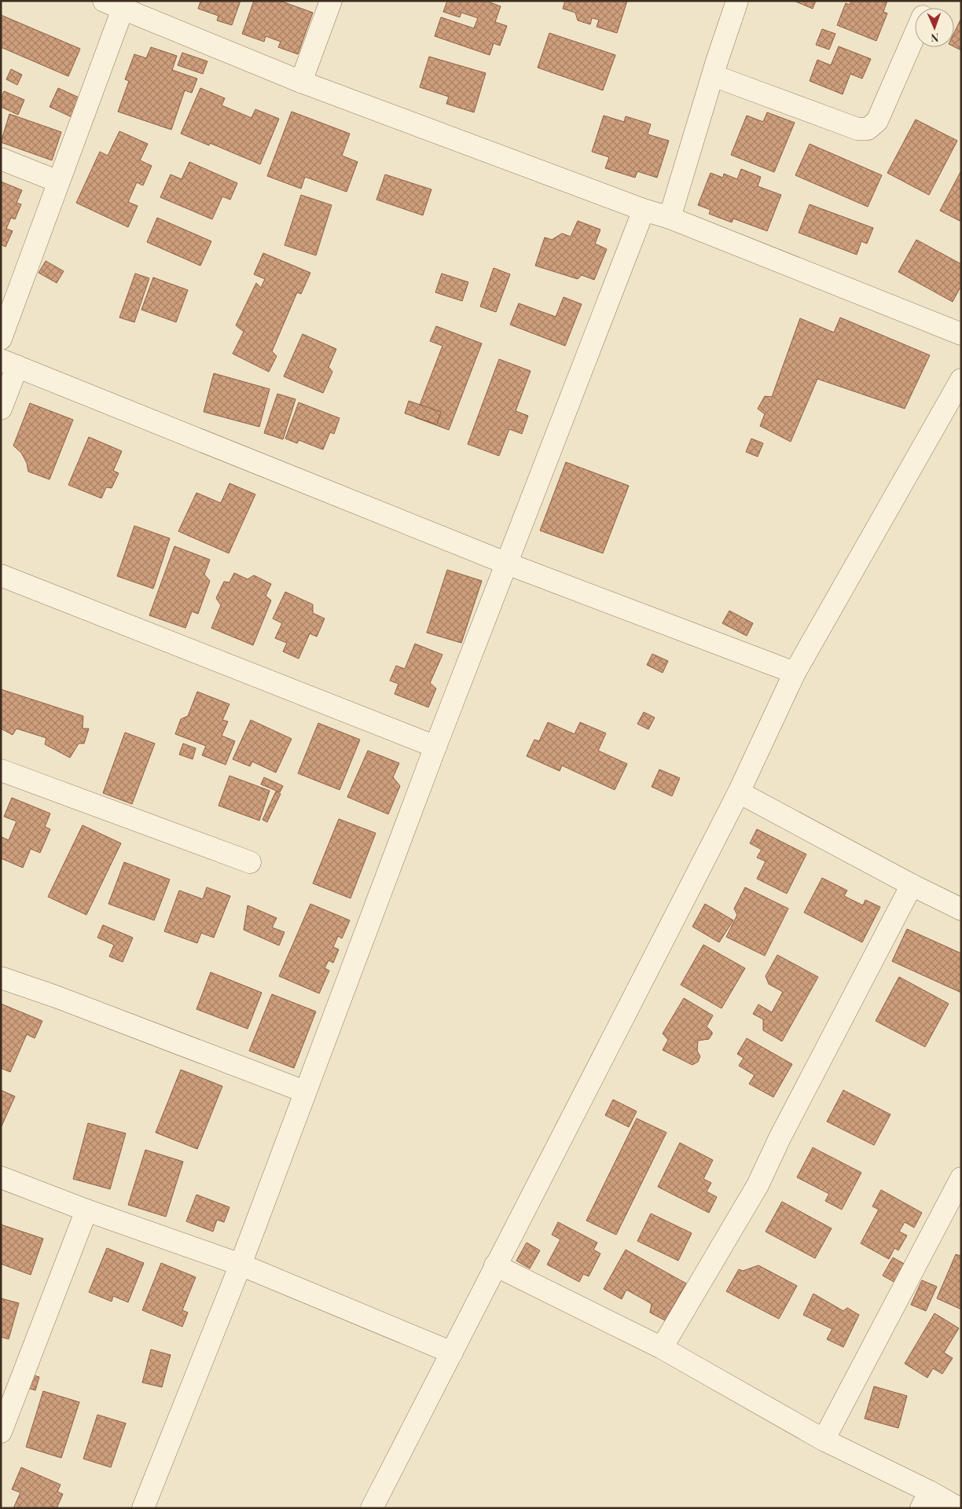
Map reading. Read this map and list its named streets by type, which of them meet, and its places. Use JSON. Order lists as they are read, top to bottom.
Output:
{
  "north": "bottom"
}
